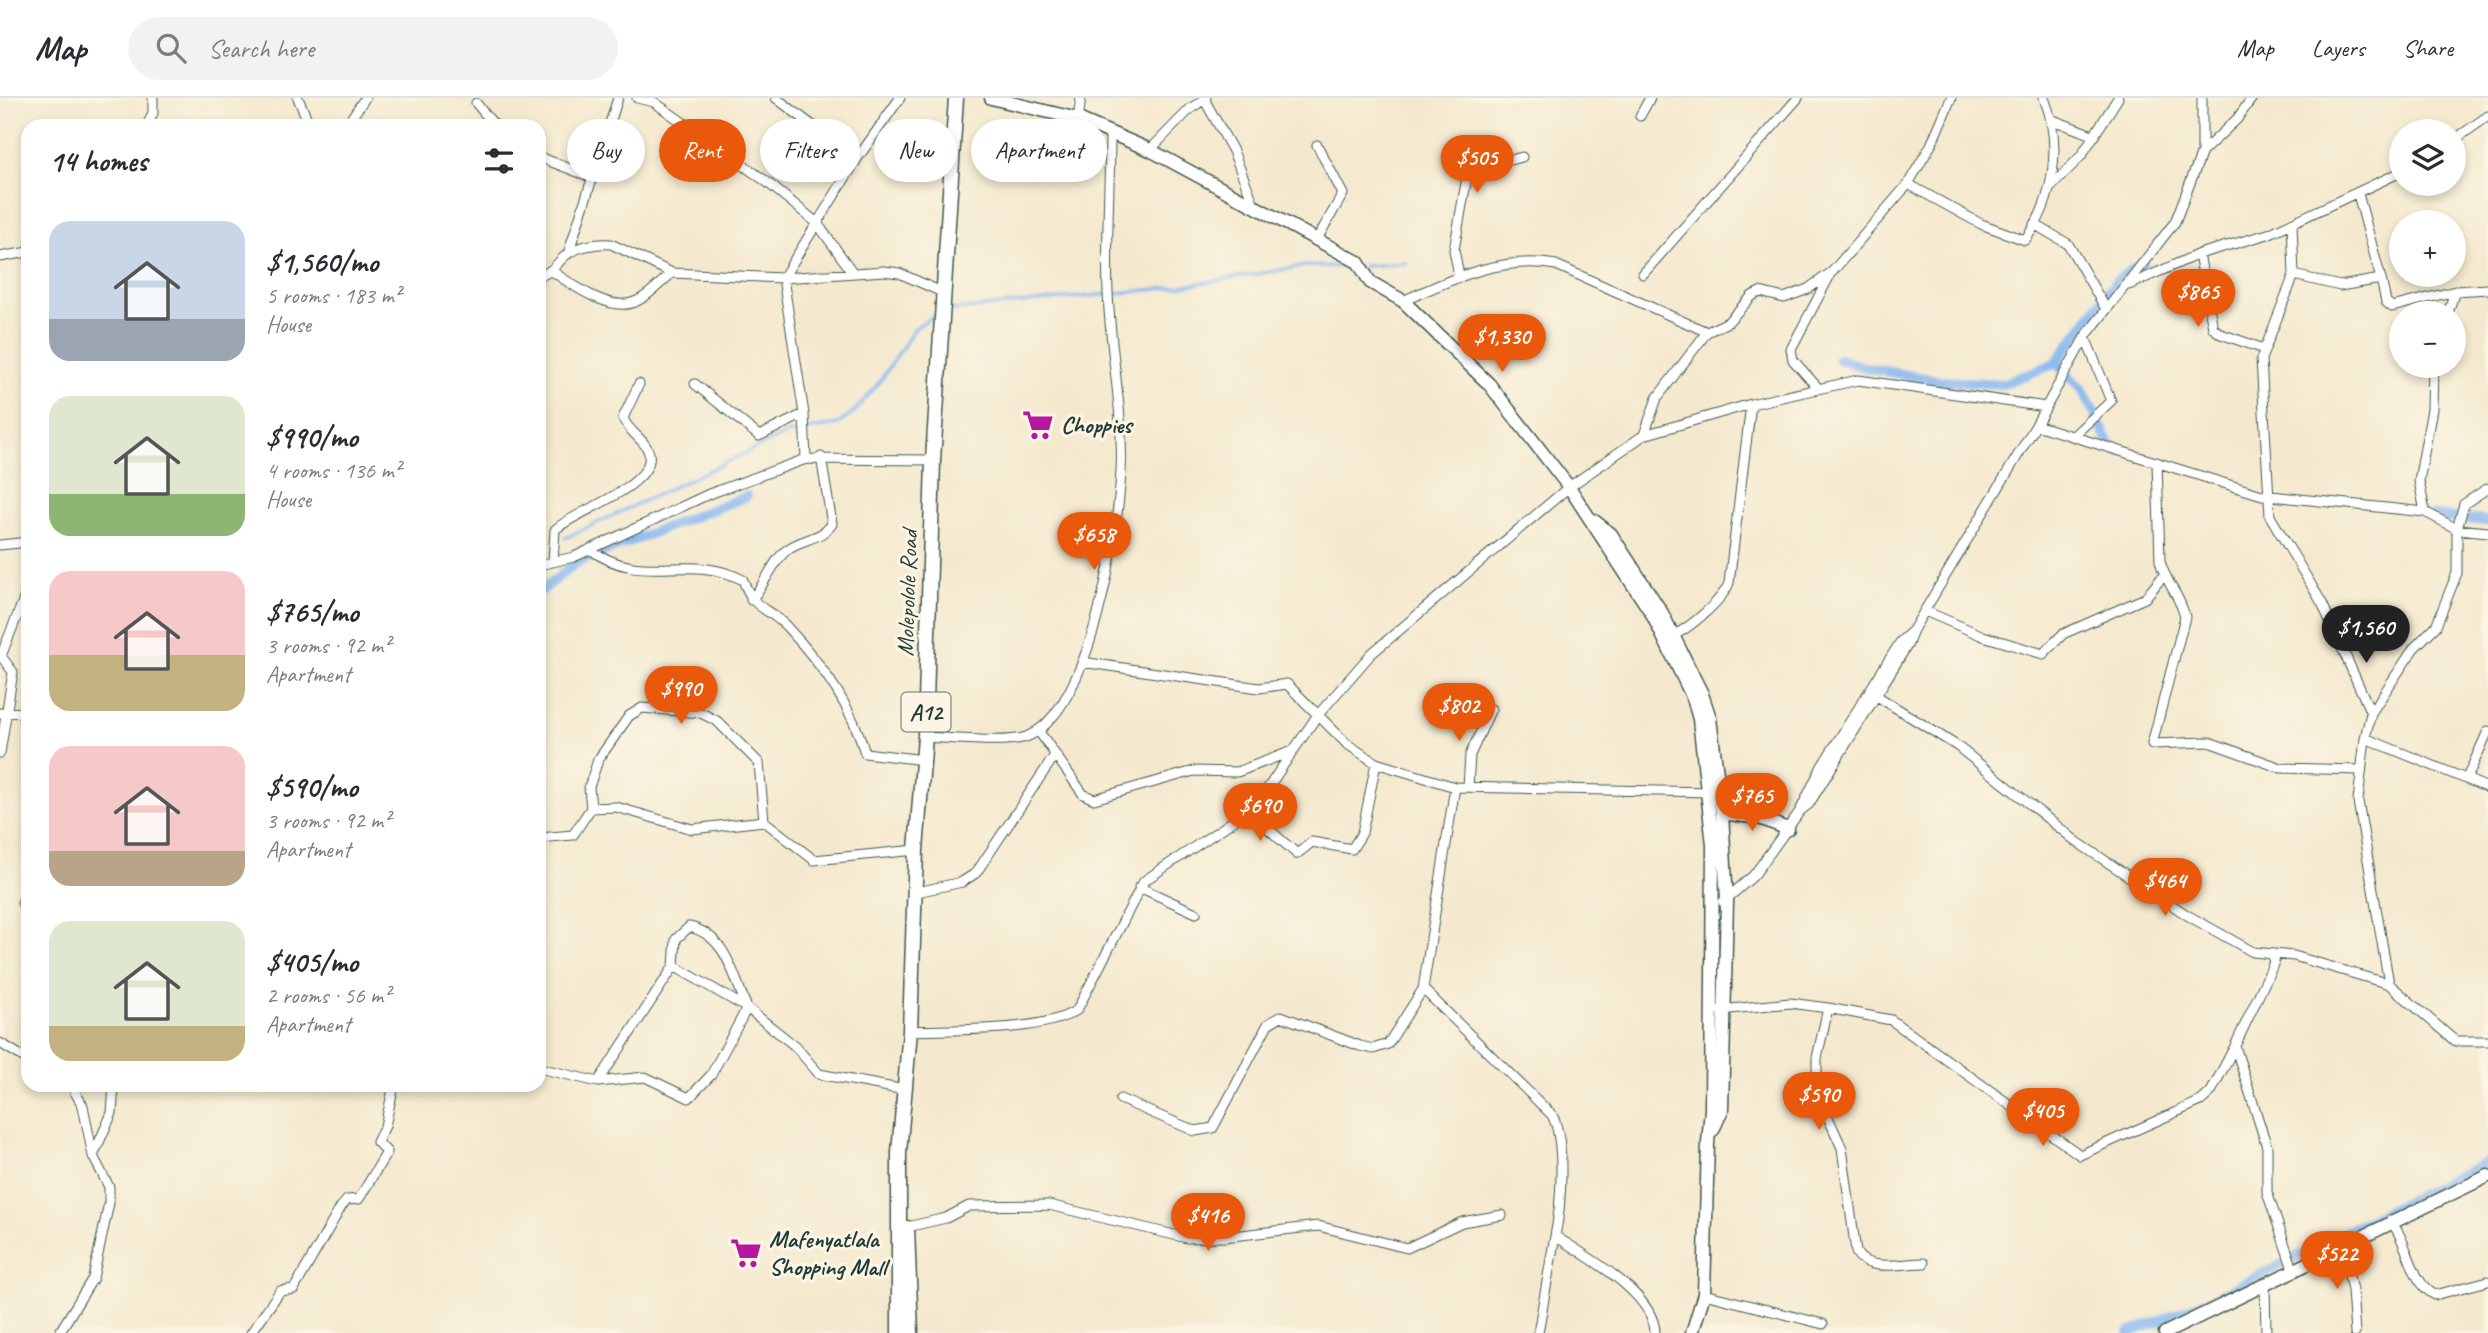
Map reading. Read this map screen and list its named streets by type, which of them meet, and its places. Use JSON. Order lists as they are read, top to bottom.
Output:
{
  "streets": {
    "main road": ["Molepolole Road", "A12"]
  },
  "places": {
    "supermarket": ["Choppies", "Mafenyatlala Shopping Mall"]
  },
  "page": {
    "header": "Map",
    "search": "Search here",
    "nav": ["Map", "Layers", "Share"],
    "map_buttons": ["+", "−"],
    "chip": [
      "Buy",
      "Rent",
      "Filters",
      "New",
      "Apartment"
    ],
    "heading": "14 homes",
    "price": [
      "$505",
      "$865",
      "$1,330",
      "$658",
      "$1,560",
      "$990",
      "$802",
      "$765",
      "$690",
      "$464",
      "$590",
      "$405",
      "$416",
      "$522"
    ],
    "list": [
      {
        "name": "$1,560/mo",
        "note": "5 rooms · 183 m² · House"
      },
      {
        "name": "$990/mo",
        "note": "4 rooms · 136 m² · House"
      },
      {
        "name": "$765/mo",
        "note": "3 rooms · 92 m² · Apartment"
      },
      {
        "name": "$590/mo",
        "note": "3 rooms · 92 m² · Apartment"
      },
      {
        "name": "$405/mo",
        "note": "2 rooms · 56 m² · Apartment"
      }
    ]
  }
}
